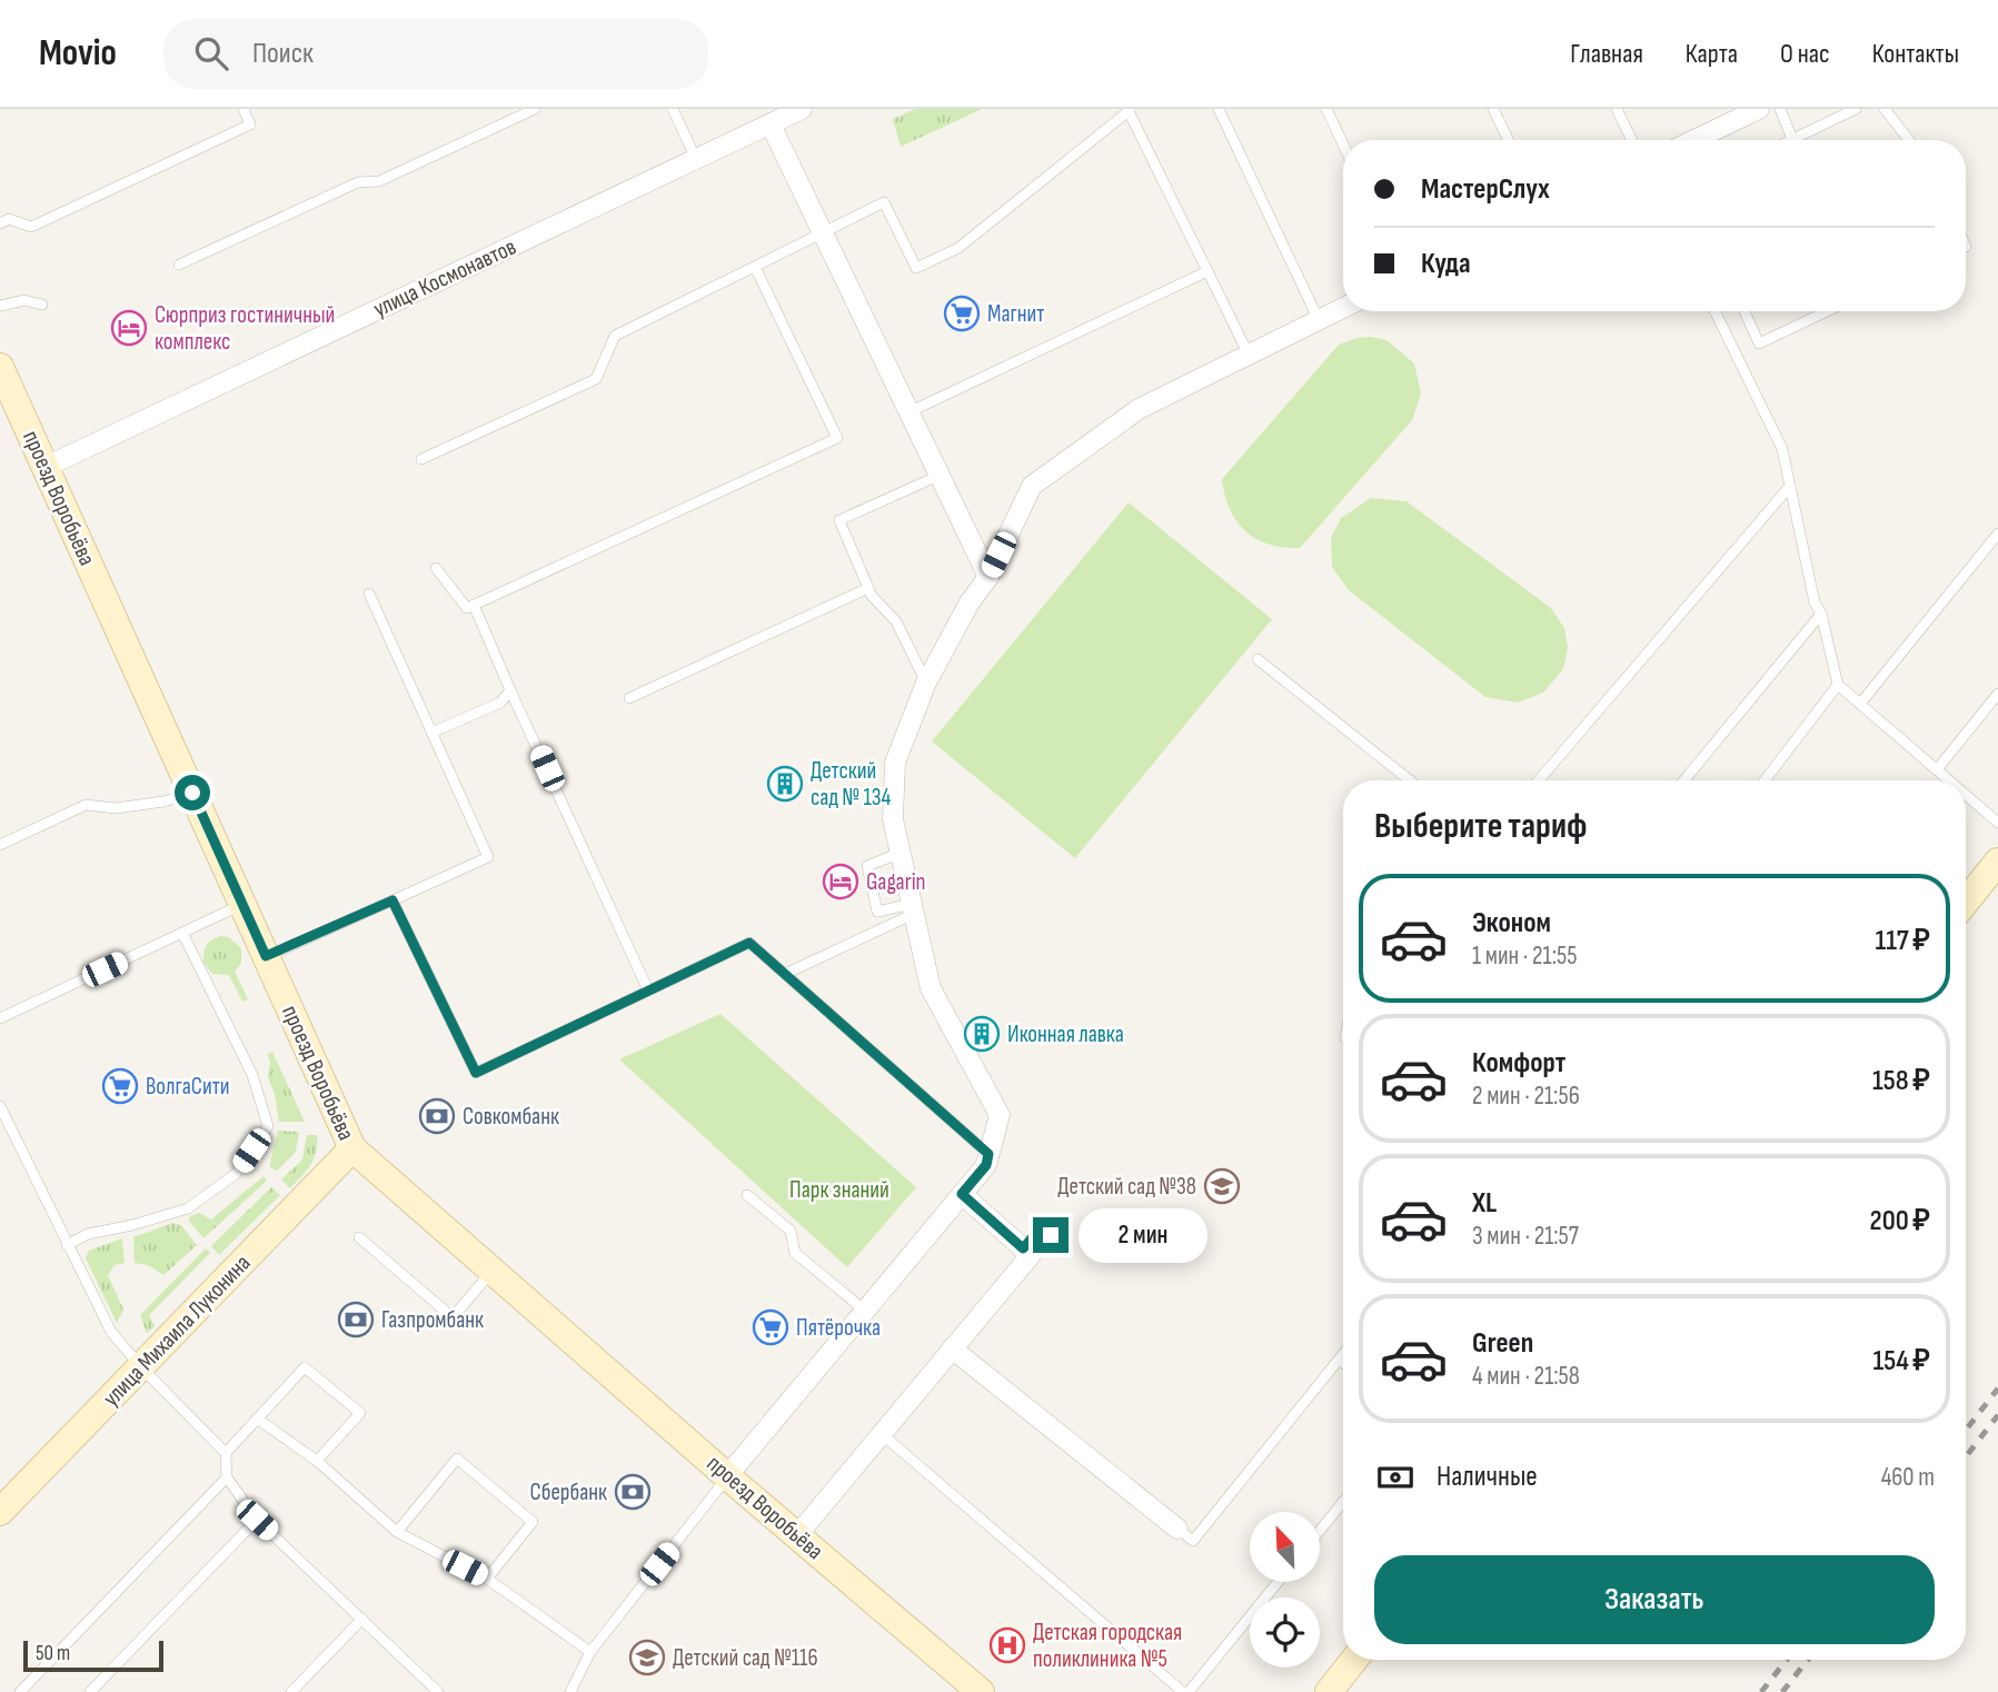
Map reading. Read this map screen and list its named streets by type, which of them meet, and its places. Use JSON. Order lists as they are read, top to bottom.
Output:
{
  "streets": {
    "main road": ["проезд Воробьёва", "улица Михаила Луконина"],
    "street": ["улица Космонавтов"]
  },
  "crossings": [
    ["улица Космонавтов", "проезд Воробьёва"],
    ["проезд Воробьёва", "улица Михаила Луконина"]
  ],
  "parks": ["Парк знаний"],
  "places": {
    "supermarket": ["Магнит", "ВолгаСити", "Пятёрочка"],
    "hotel": ["Сюрприз гостиничный комплекс", "Gagarin"],
    "building": ["Детский сад № 134", "Иконная лавка"],
    "bank": ["Совкомбанк", "Газпромбанк", "Сбербанк"],
    "school or university": ["Детский сад №38", "Детский сад №116"],
    "hospital": ["Детская городская поликлиника №5"]
  },
  "scale_bar": "50 m",
  "north": "top left",
  "page": {
    "header": "Movio",
    "search": "Поиск",
    "nav": [
      "Главная",
      "Карта",
      "О нас",
      "Контакты"
    ],
    "banner": ["МастерСлух", "Куда"],
    "heading": "Выберите тариф",
    "list": [
      {
        "name": "Эконом",
        "note": "1 мин · 21:55",
        "value": "117 ₽"
      },
      {
        "name": "Комфорт",
        "note": "2 мин · 21:56",
        "value": "158 ₽"
      },
      {
        "name": "XL",
        "note": "3 мин · 21:57",
        "value": "200 ₽"
      },
      {
        "name": "Green",
        "note": "4 мин · 21:58",
        "value": "154 ₽"
      }
    ],
    "bubble": "2 мин",
    "pay": ["Наличные", "460 m"],
    "buttons": "Заказать",
    "scale": "50 m"
  }
}
